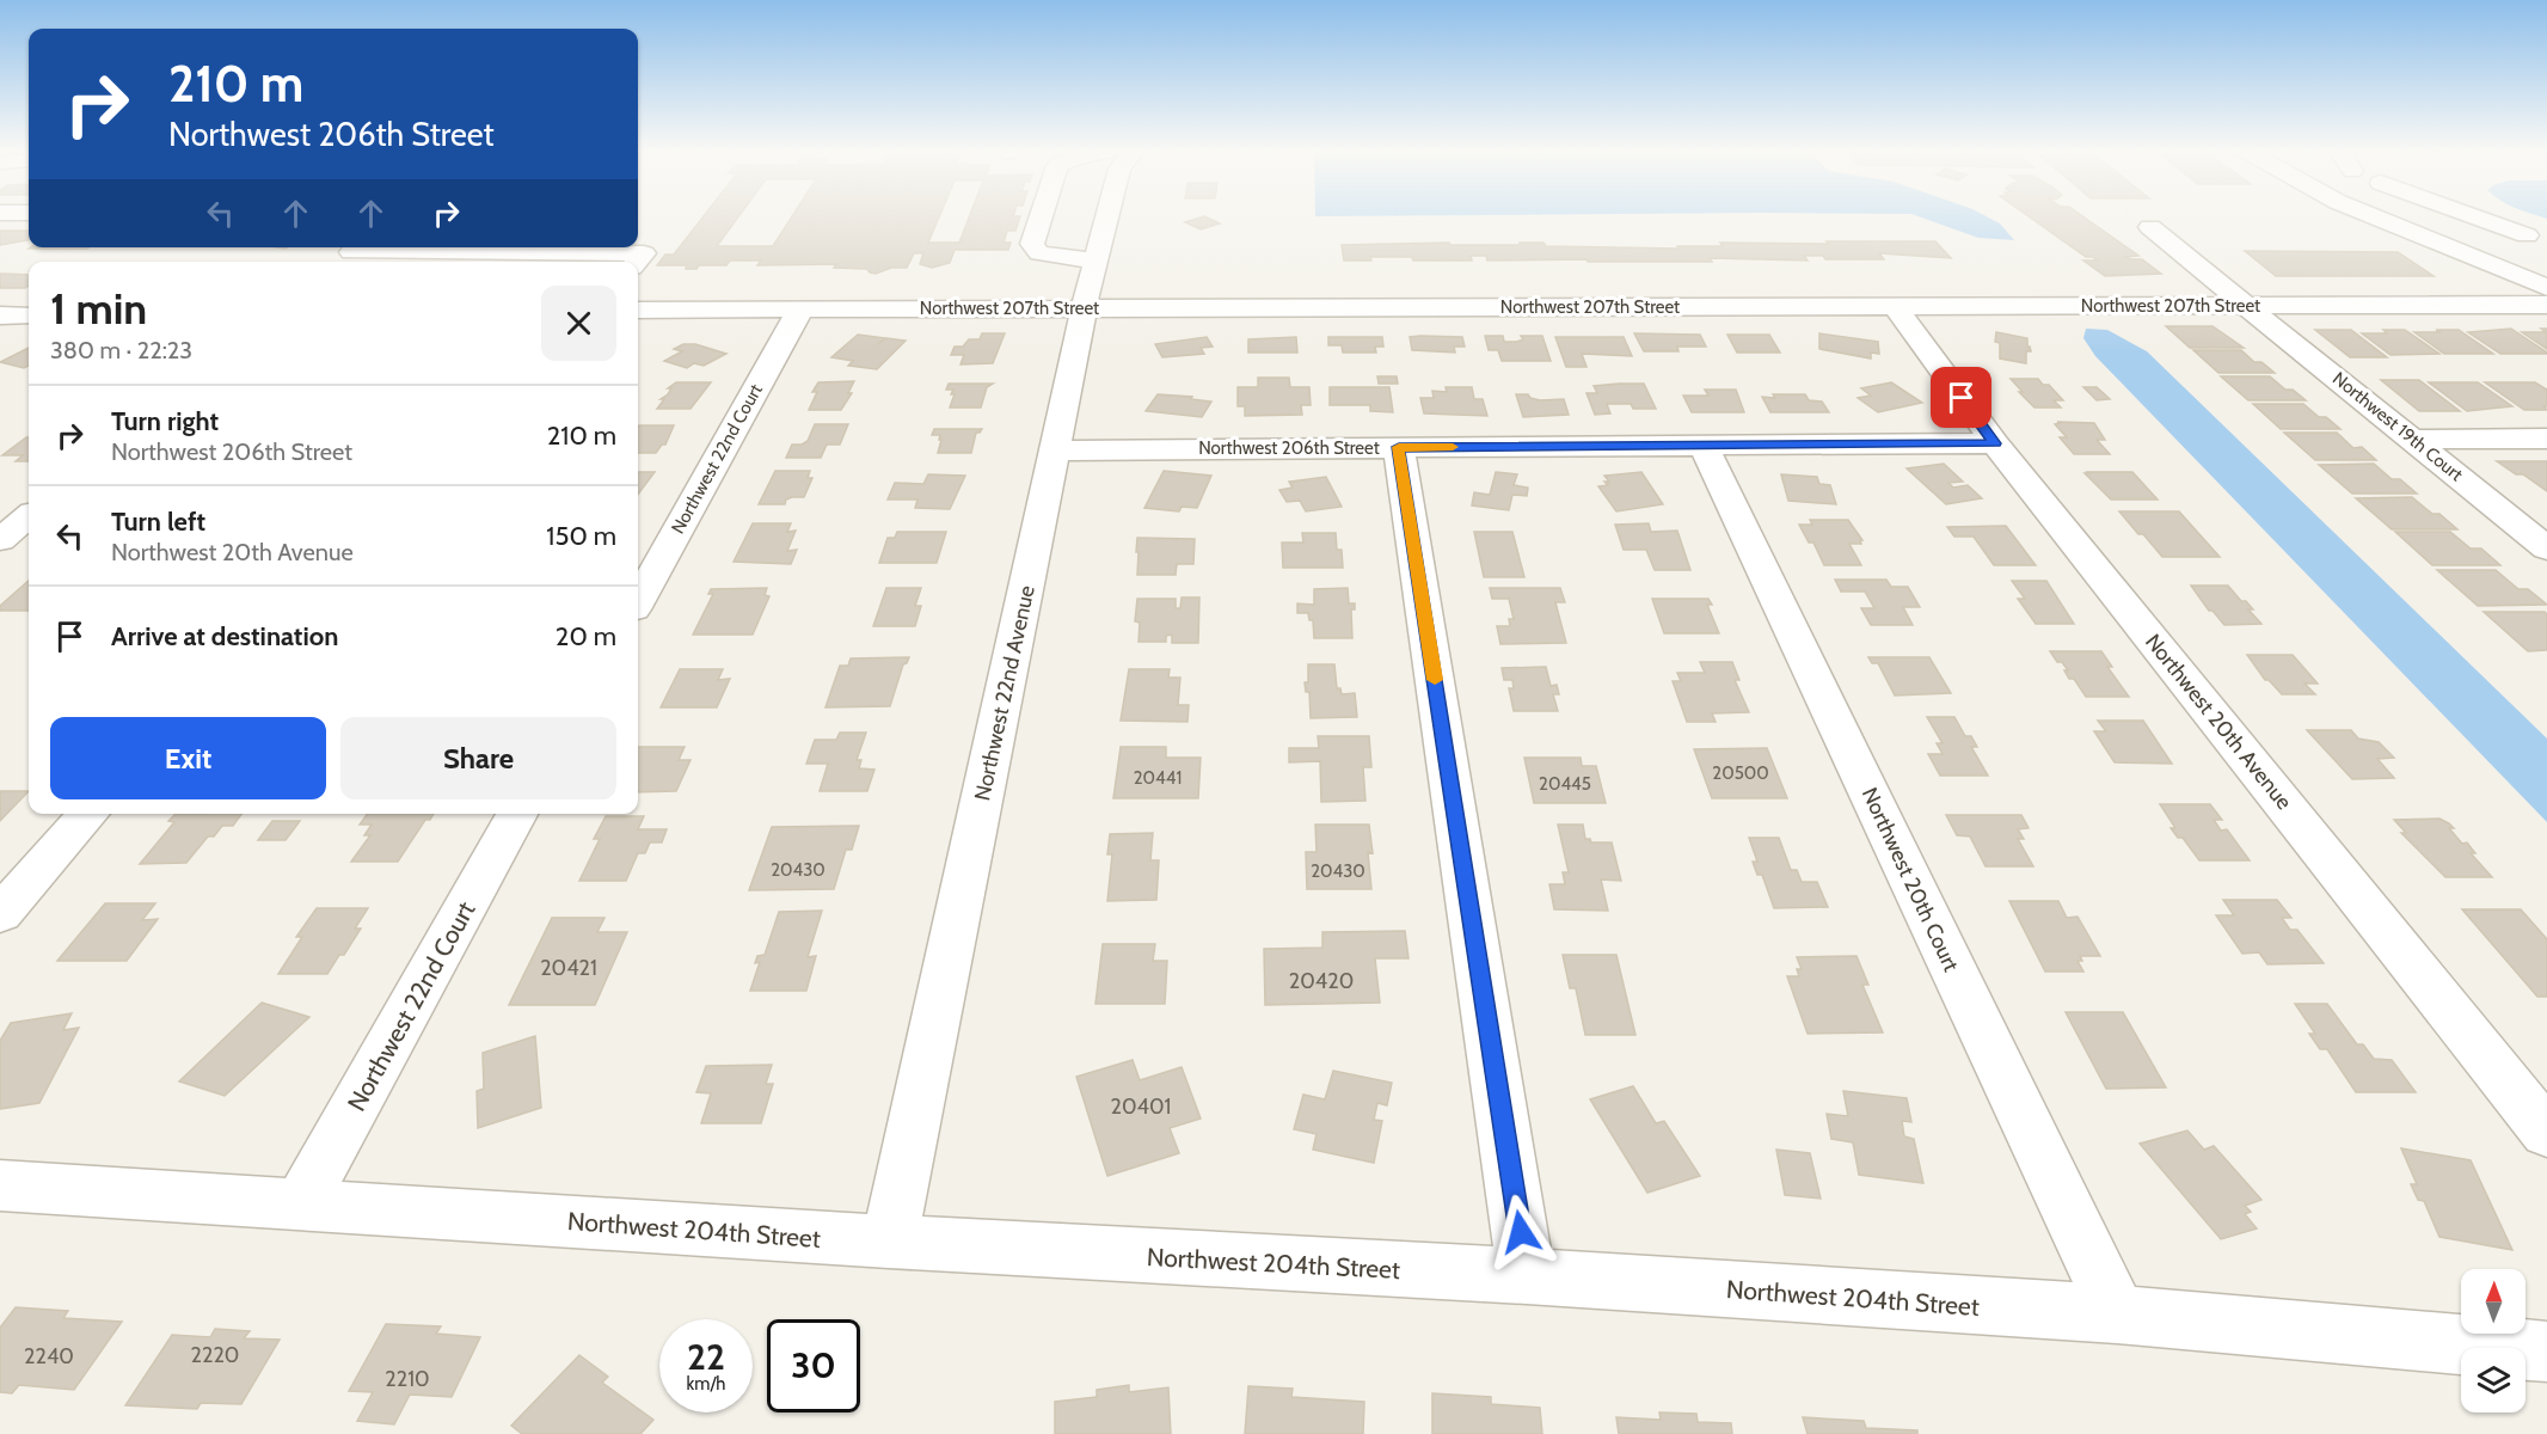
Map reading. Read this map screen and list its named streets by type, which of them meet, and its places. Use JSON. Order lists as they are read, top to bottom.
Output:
{
  "streets": {
    "street": [
      "Northwest 207th Street",
      "Northwest 19th Court",
      "Northwest 206th Street",
      "Northwest 22nd Court",
      "Northwest 22nd Avenue",
      "Northwest 20th Avenue",
      "Northwest 20th Court",
      "Northwest 204th Street"
    ]
  },
  "crossings": [
    ["Northwest 207th Street", "Northwest 19th Court"],
    ["Northwest 207th Street", "Northwest 22nd Court"],
    ["Northwest 207th Street", "Northwest 22nd Avenue"],
    ["Northwest 207th Street", "Northwest 20th Avenue"],
    ["Northwest 206th Street", "Northwest 22nd Avenue"],
    ["Northwest 206th Street", "Northwest 20th Avenue"],
    ["Northwest 206th Street", "Northwest 20th Court"],
    ["Northwest 22nd Court", "Northwest 204th Street"],
    ["Northwest 22nd Avenue", "Northwest 204th Street"],
    ["Northwest 20th Court", "Northwest 204th Street"]
  ],
  "house_numbers": [
    "20500",
    "20441",
    "20445",
    "20430",
    "20430",
    "20421",
    "20420",
    "20401",
    "2220",
    "2240",
    "2210"
  ],
  "north": "top",
  "page": {
    "turn": ["210 m", "Northwest 206th Street"],
    "heading": ["1 min", "380 m · 22:23"],
    "list": [
      {
        "name": "Turn right",
        "note": "Northwest 206th Street",
        "value": "210 m"
      },
      {
        "name": "Turn left",
        "note": "Northwest 20th Avenue",
        "value": "150 m"
      },
      {
        "name": "Arrive at destination",
        "value": "20 m"
      }
    ],
    "buttons": ["Exit", "Share"],
    "speed": "22 km/h",
    "limit": "30"
  }
}
